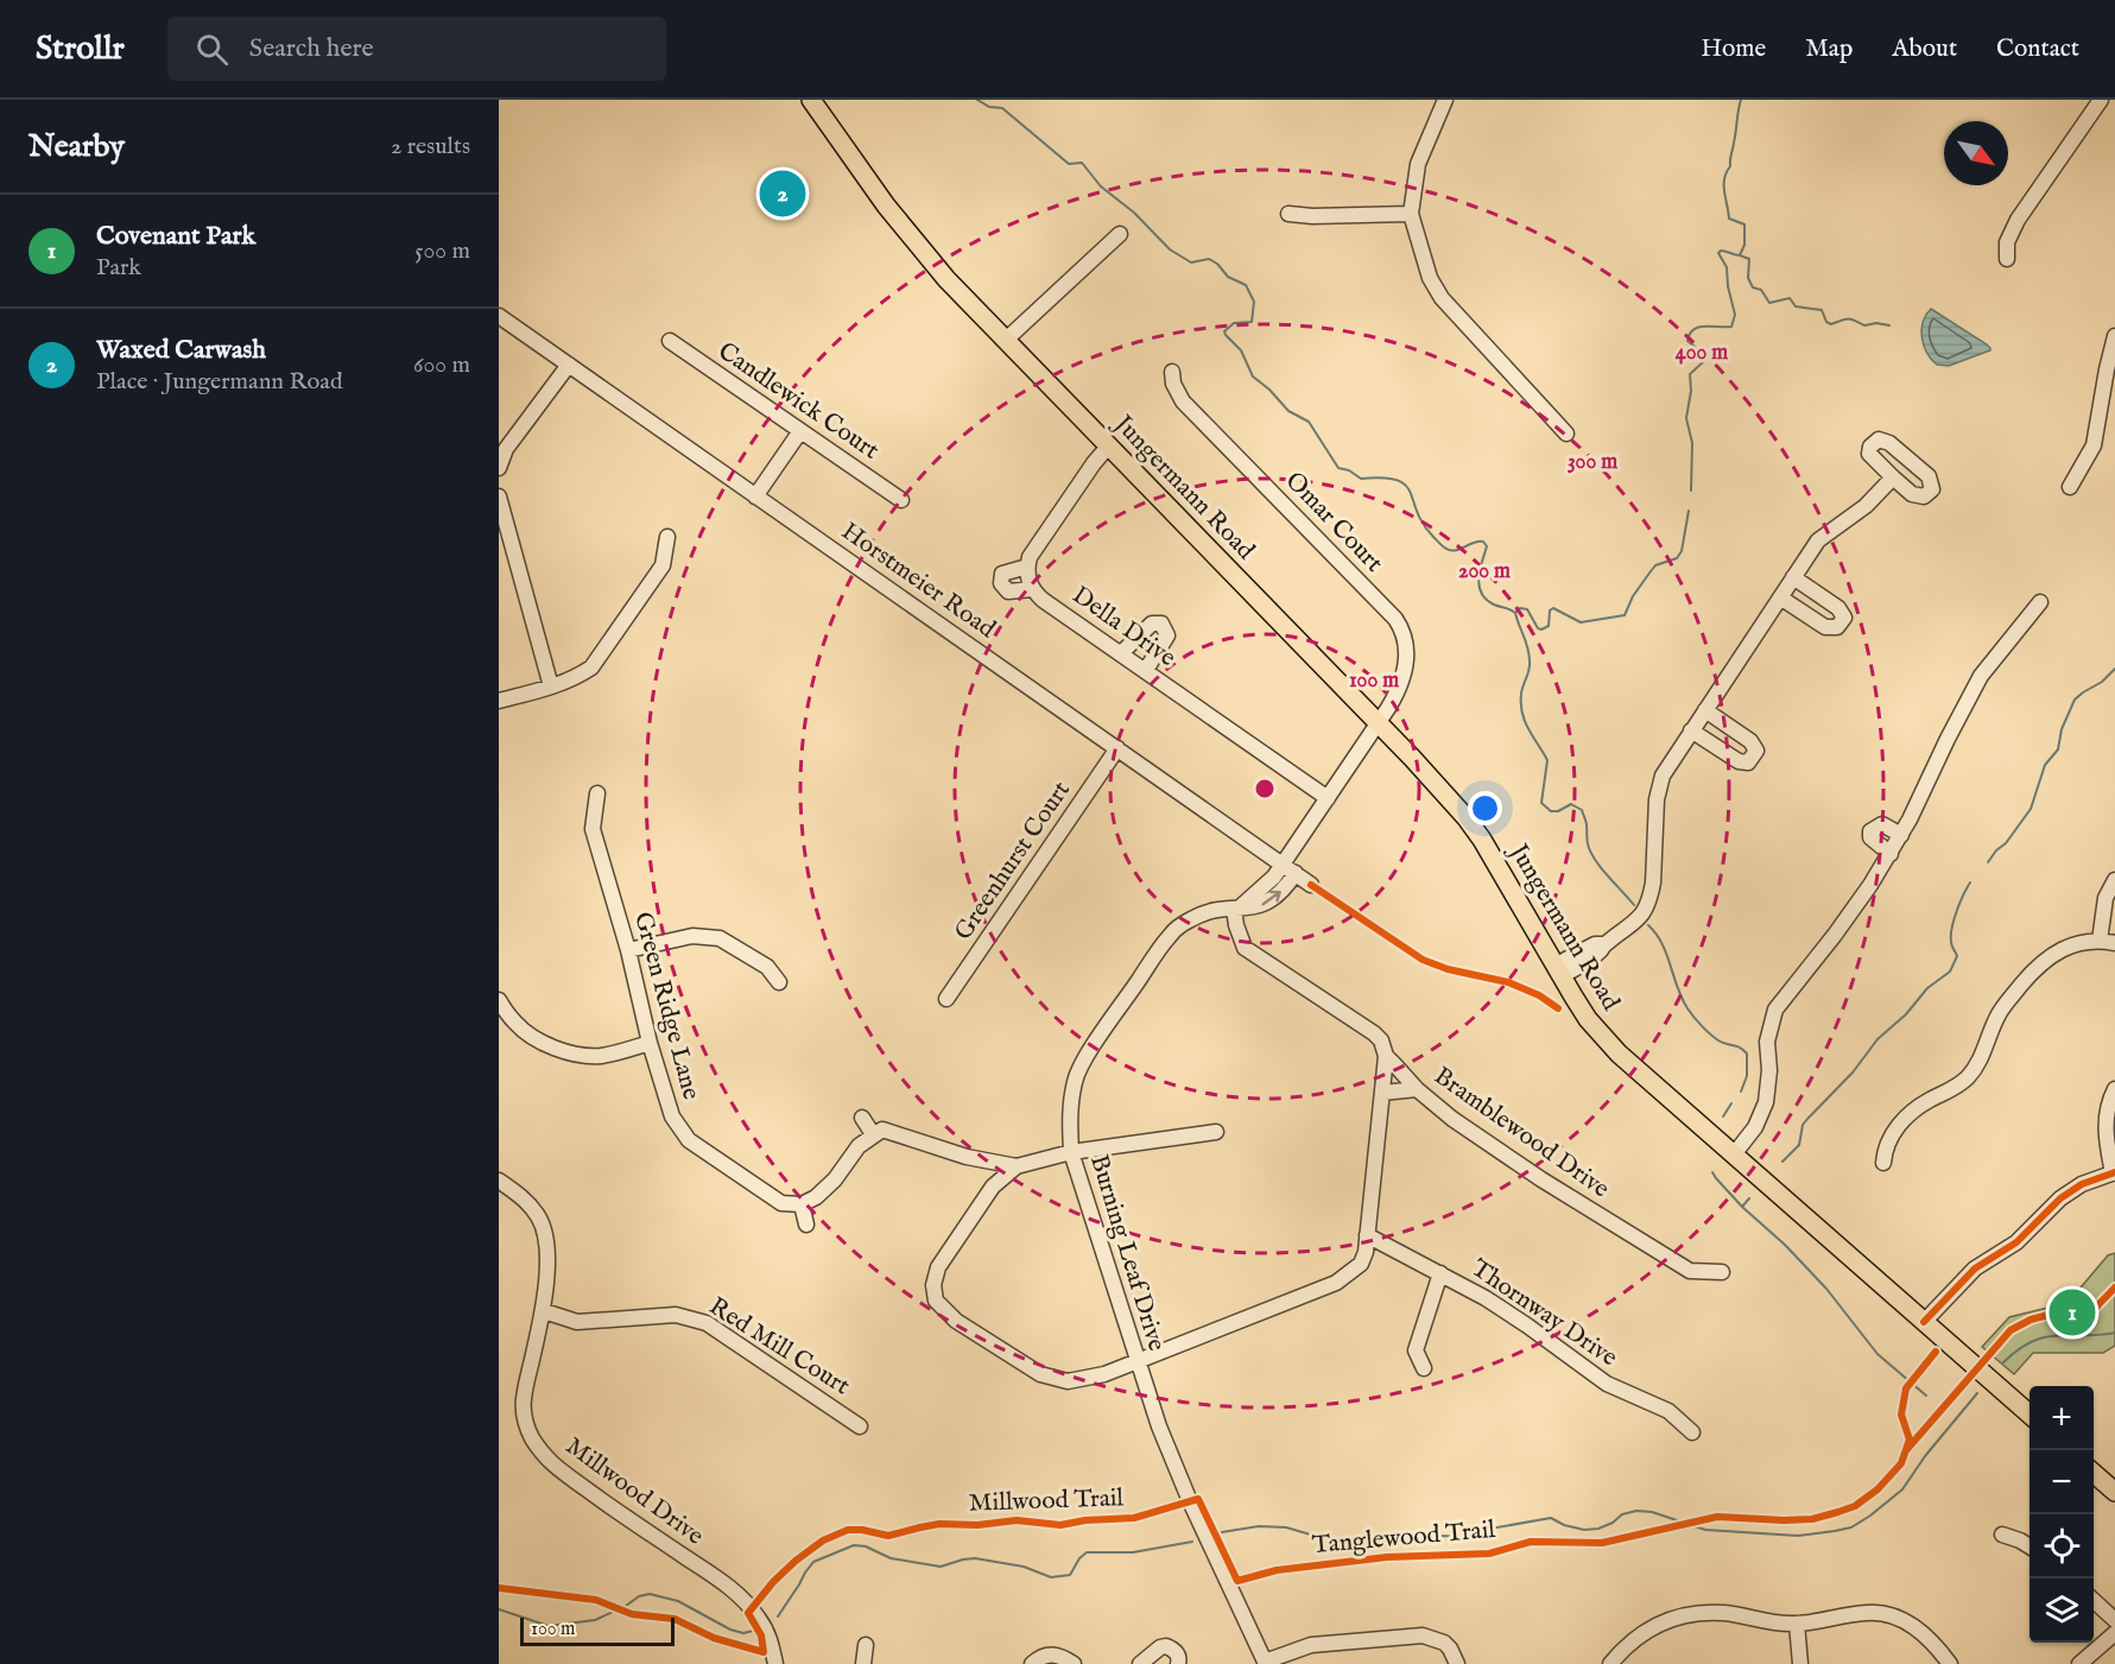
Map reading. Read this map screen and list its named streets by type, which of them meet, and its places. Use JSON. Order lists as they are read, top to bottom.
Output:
{
  "streets": {
    "main road": ["Jungermann Road"],
    "street": [
      "Candlewick Court",
      "Omar Court",
      "Horstmeier Road",
      "Della Drive",
      "Greenhurst Court",
      "Green Ridge Lane",
      "Bramblewood Drive",
      "Burning Leaf Drive",
      "Thornway Drive",
      "Red Mill Court",
      "Millwood Drive"
    ],
    "cycle path": ["Millwood Trail"]
  },
  "crossings": [
    ["Jungermann Road", "Omar Court"],
    ["Jungermann Road", "Burning Leaf Drive"],
    ["Omar Court", "Burning Leaf Drive"],
    ["Horstmeier Road", "Greenhurst Court"],
    ["Horstmeier Road", "Burning Leaf Drive"],
    ["Della Drive", "Burning Leaf Drive"],
    ["Bramblewood Drive", "Burning Leaf Drive"],
    ["Red Mill Court", "Millwood Drive"]
  ],
  "scale_bar": "100 m",
  "north": "bottom right",
  "page": {
    "header": "Strollr",
    "search": "Search here",
    "nav": [
      "Home",
      "Map",
      "About",
      "Contact"
    ],
    "heading": ["Nearby", "2 results"],
    "pins": ["2", "1"],
    "list": [
      {
        "mark": "1",
        "name": "Covenant Park",
        "note": "Park",
        "value": "500 m"
      },
      {
        "mark": "2",
        "name": "Waxed Carwash",
        "note": "Place · Jungermann Road",
        "value": "600 m"
      }
    ],
    "map_buttons": ["+", "−"],
    "scale": "100 m"
  },
  "rings": [
    "400 m",
    "300 m",
    "200 m",
    "100 m"
  ]
}
